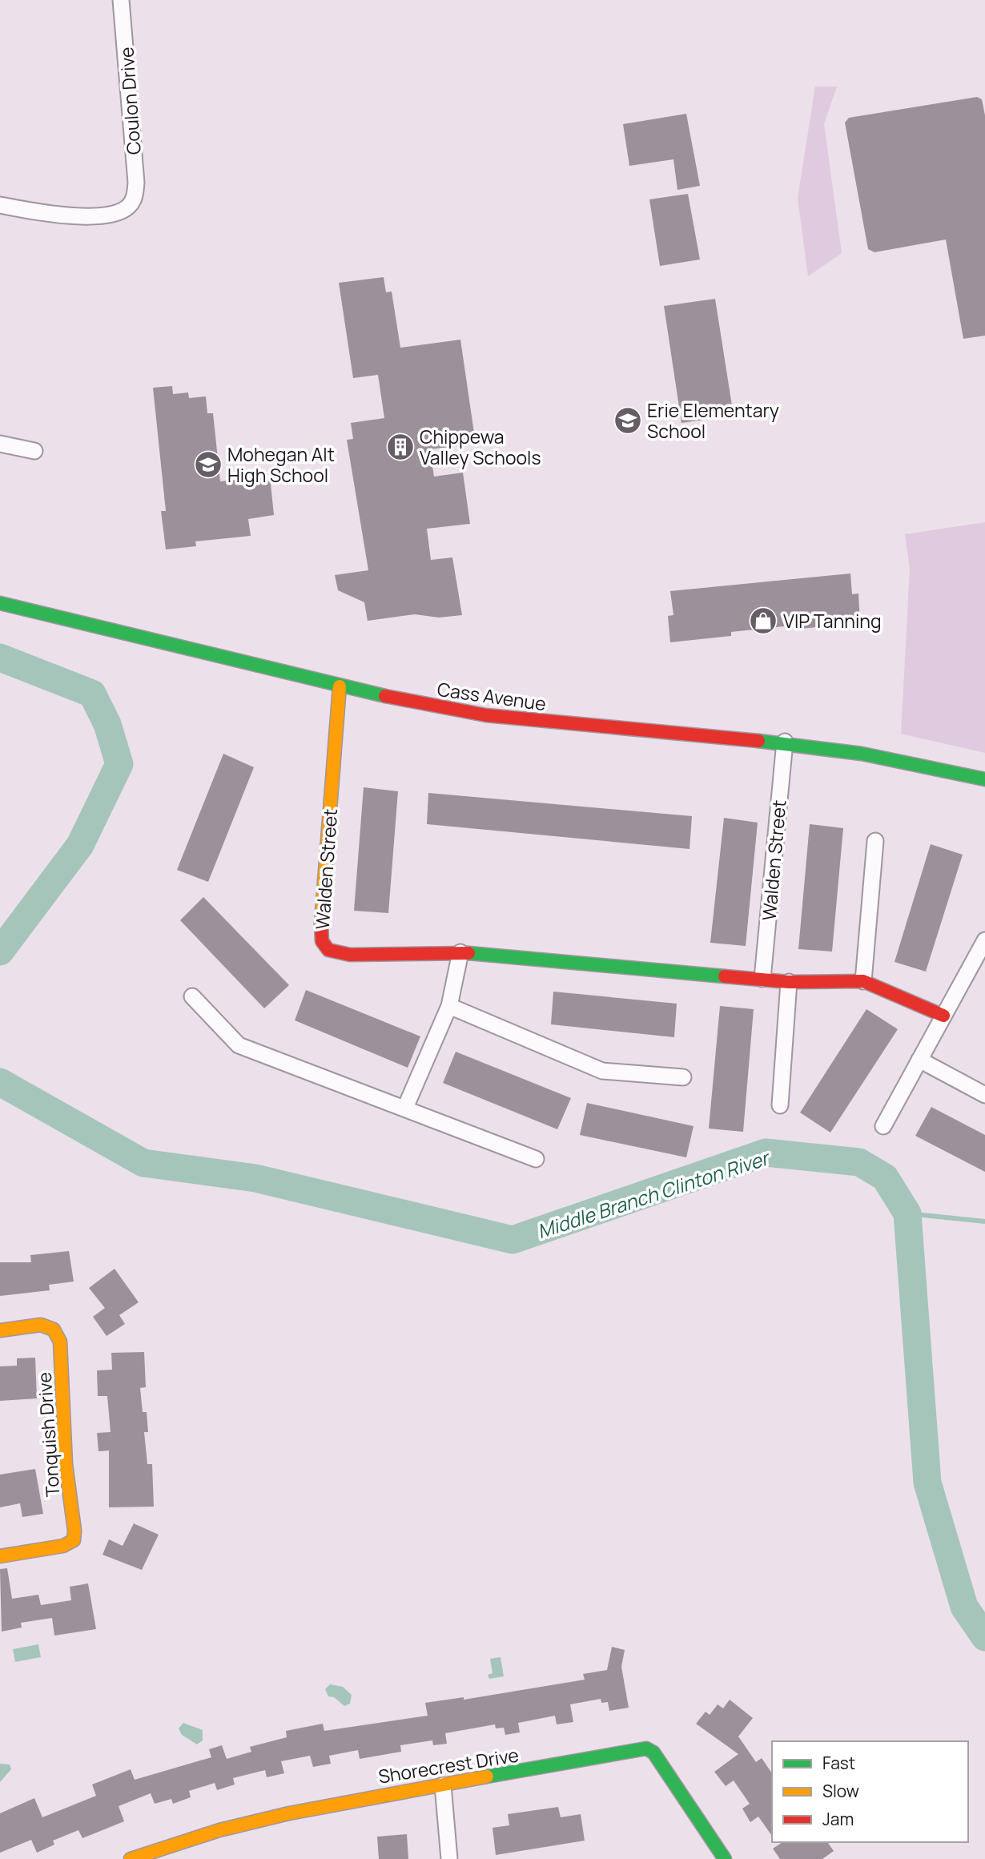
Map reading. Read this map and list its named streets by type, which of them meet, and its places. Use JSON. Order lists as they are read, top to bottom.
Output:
{
  "streets": {
    "street": [
      "Coulon Drive",
      "Cass Avenue",
      "Walden Street",
      "Tonquish Drive",
      "Shorecrest Drive"
    ]
  },
  "crossings": [
    ["Cass Avenue", "Walden Street"]
  ],
  "water": ["Middle Branch Clinton River"],
  "places": {
    "school or university": ["Erie Elementary School", "Mohegan Alt High School"],
    "building": ["Chippewa Valley Schools"],
    "shop": ["VIP Tanning"]
  },
  "legend": ["Fast", "Slow", "Jam"]
}
